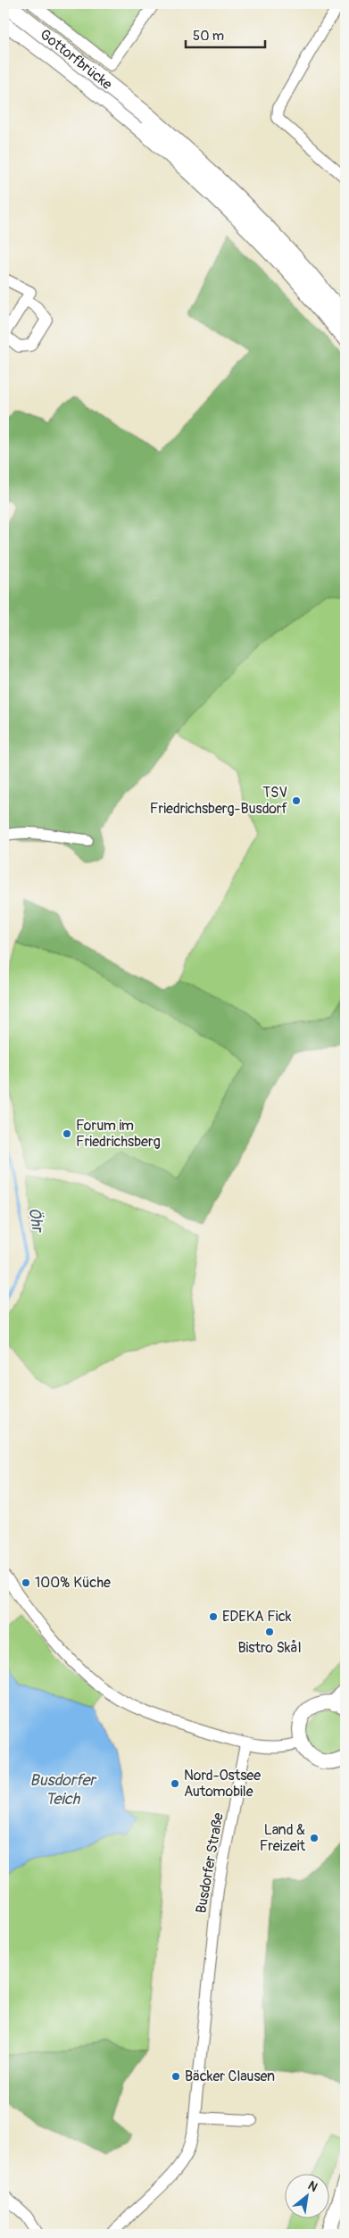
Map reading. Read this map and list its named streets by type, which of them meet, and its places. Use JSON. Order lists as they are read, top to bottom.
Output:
{
  "streets": {
    "highway": ["Gottorfbrücke"],
    "street": ["Busdorfer Straße"]
  },
  "water": ["Öhr", "Busdorfer Teich"],
  "places": [
    "TSV Friedrichsberg-Busdorf",
    "Forum im Friedrichsberg",
    "100% Küche",
    "EDEKA Fick",
    "Bistro Skål",
    "Nord-Ostsee Automobile",
    "Land & Freizeit",
    "Bäcker Clausen"
  ],
  "scale_bar": "50 m",
  "north": "top right"
}
